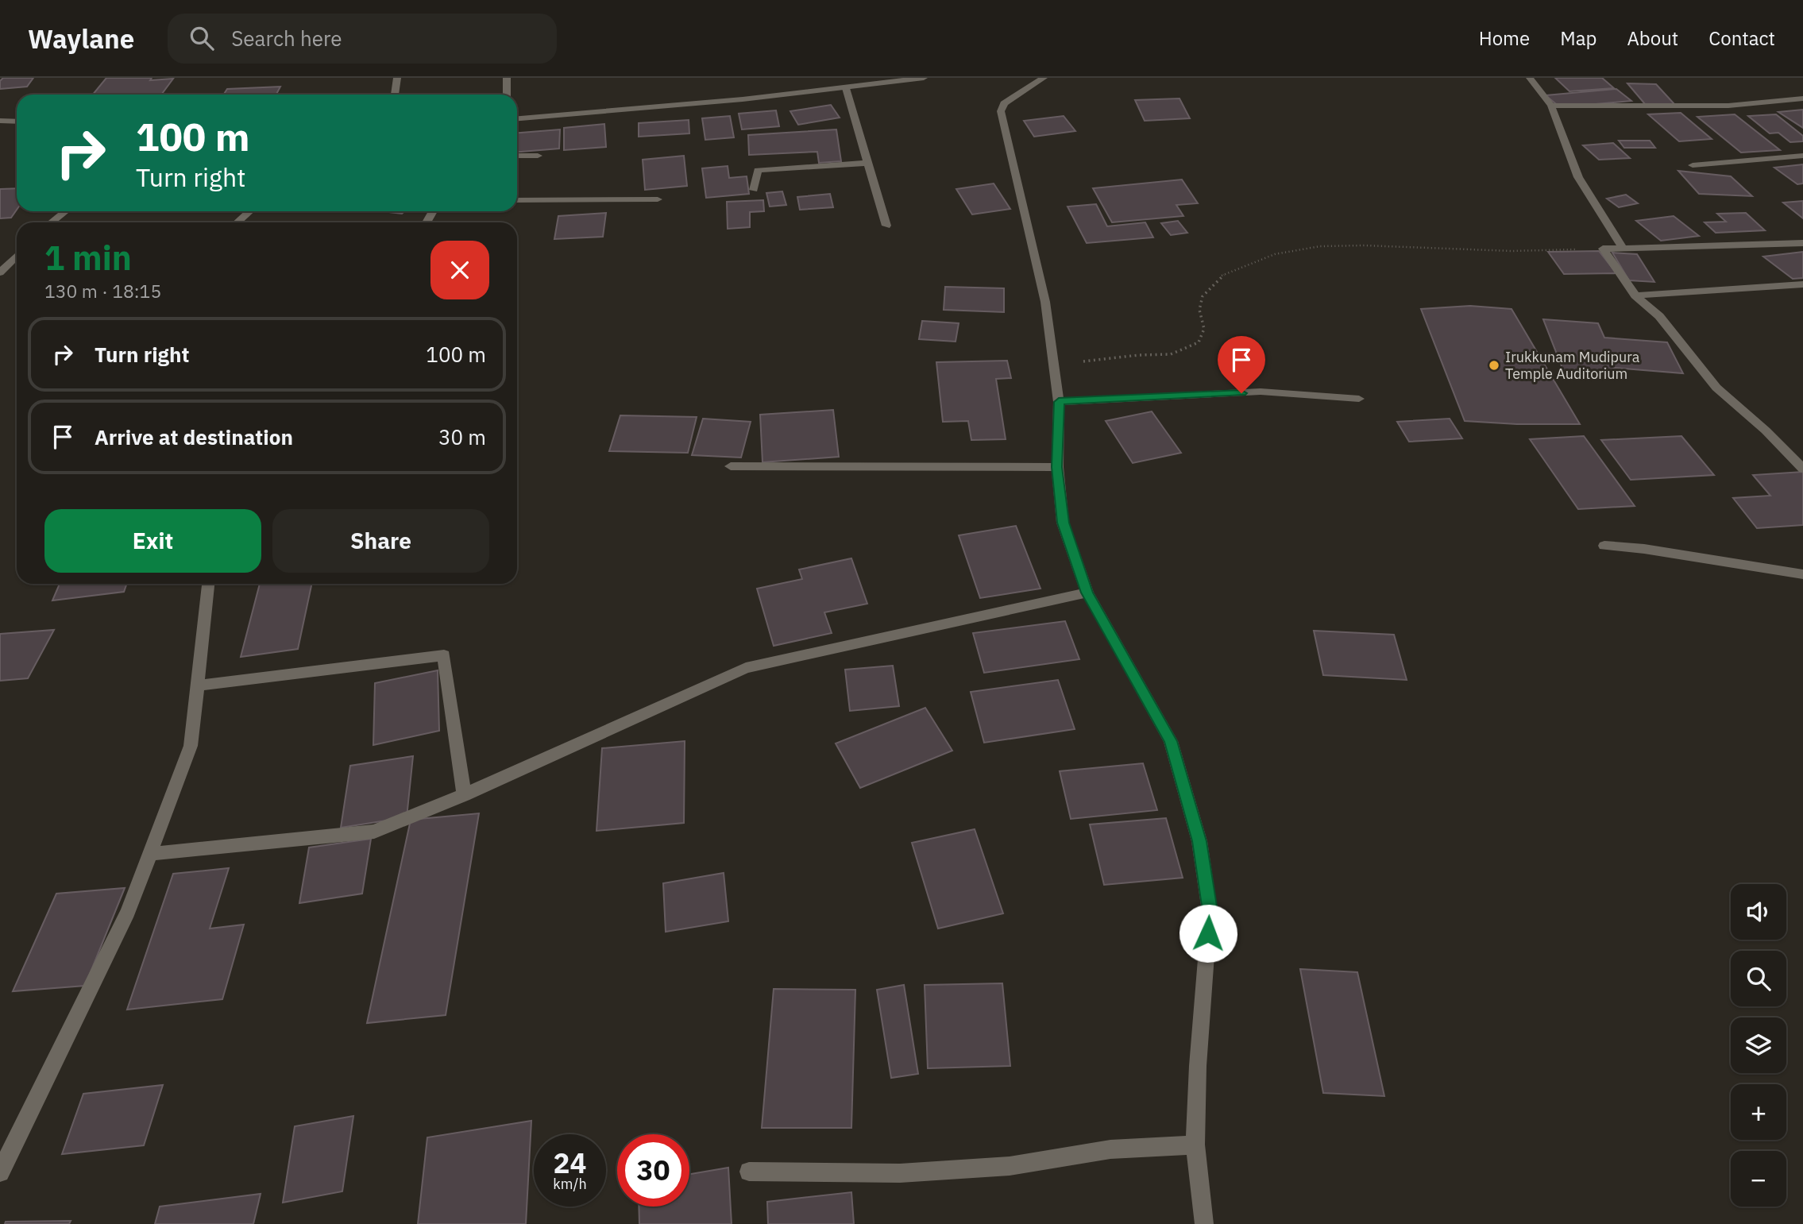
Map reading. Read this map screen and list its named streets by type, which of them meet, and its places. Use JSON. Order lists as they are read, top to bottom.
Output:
{
  "places": ["Irukkunam Mudipura Temple Auditorium"],
  "page": {
    "header": "Waylane",
    "search": "Search here",
    "nav": [
      "Home",
      "Map",
      "About",
      "Contact"
    ],
    "turn": ["100 m", "Turn right"],
    "heading": ["1 min", "130 m · 18:15"],
    "list": [
      {
        "name": "Turn right",
        "value": "100 m"
      },
      {
        "name": "Arrive at destination",
        "value": "30 m"
      }
    ],
    "buttons": ["Exit", "Share"],
    "map_buttons": ["+", "−"],
    "speed": "24 km/h",
    "limit": "30"
  }
}
